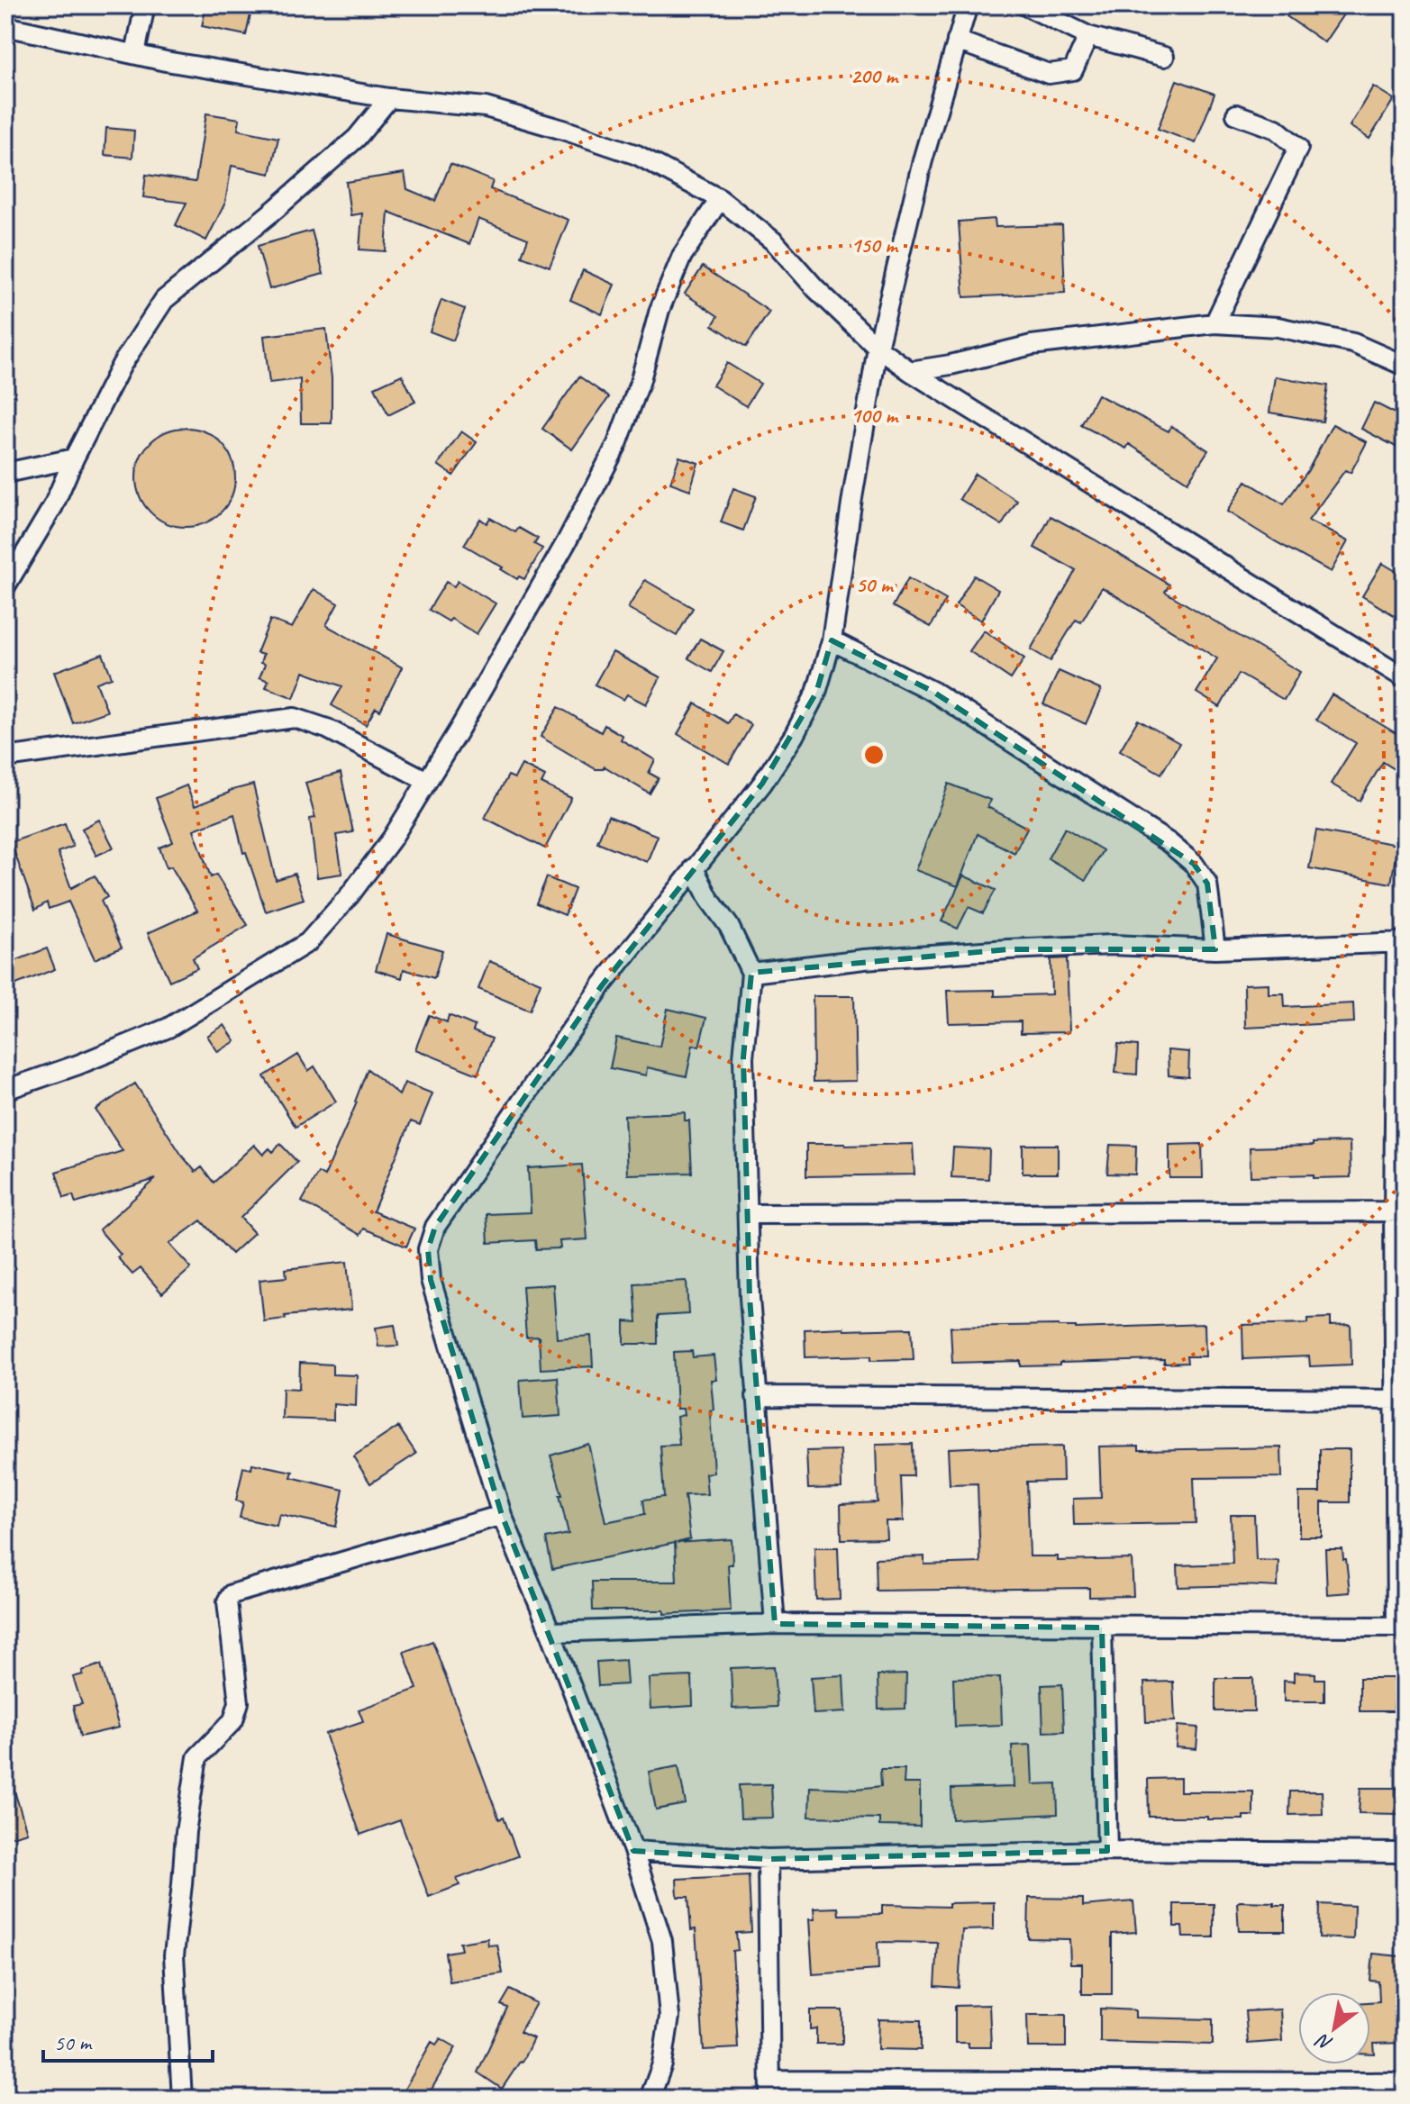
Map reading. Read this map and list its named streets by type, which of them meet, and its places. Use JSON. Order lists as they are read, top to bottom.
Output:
{
  "scale_bar": "50 m",
  "north": "bottom left",
  "rings": [
    "200 m",
    "150 m",
    "100 m",
    "50 m"
  ]
}
